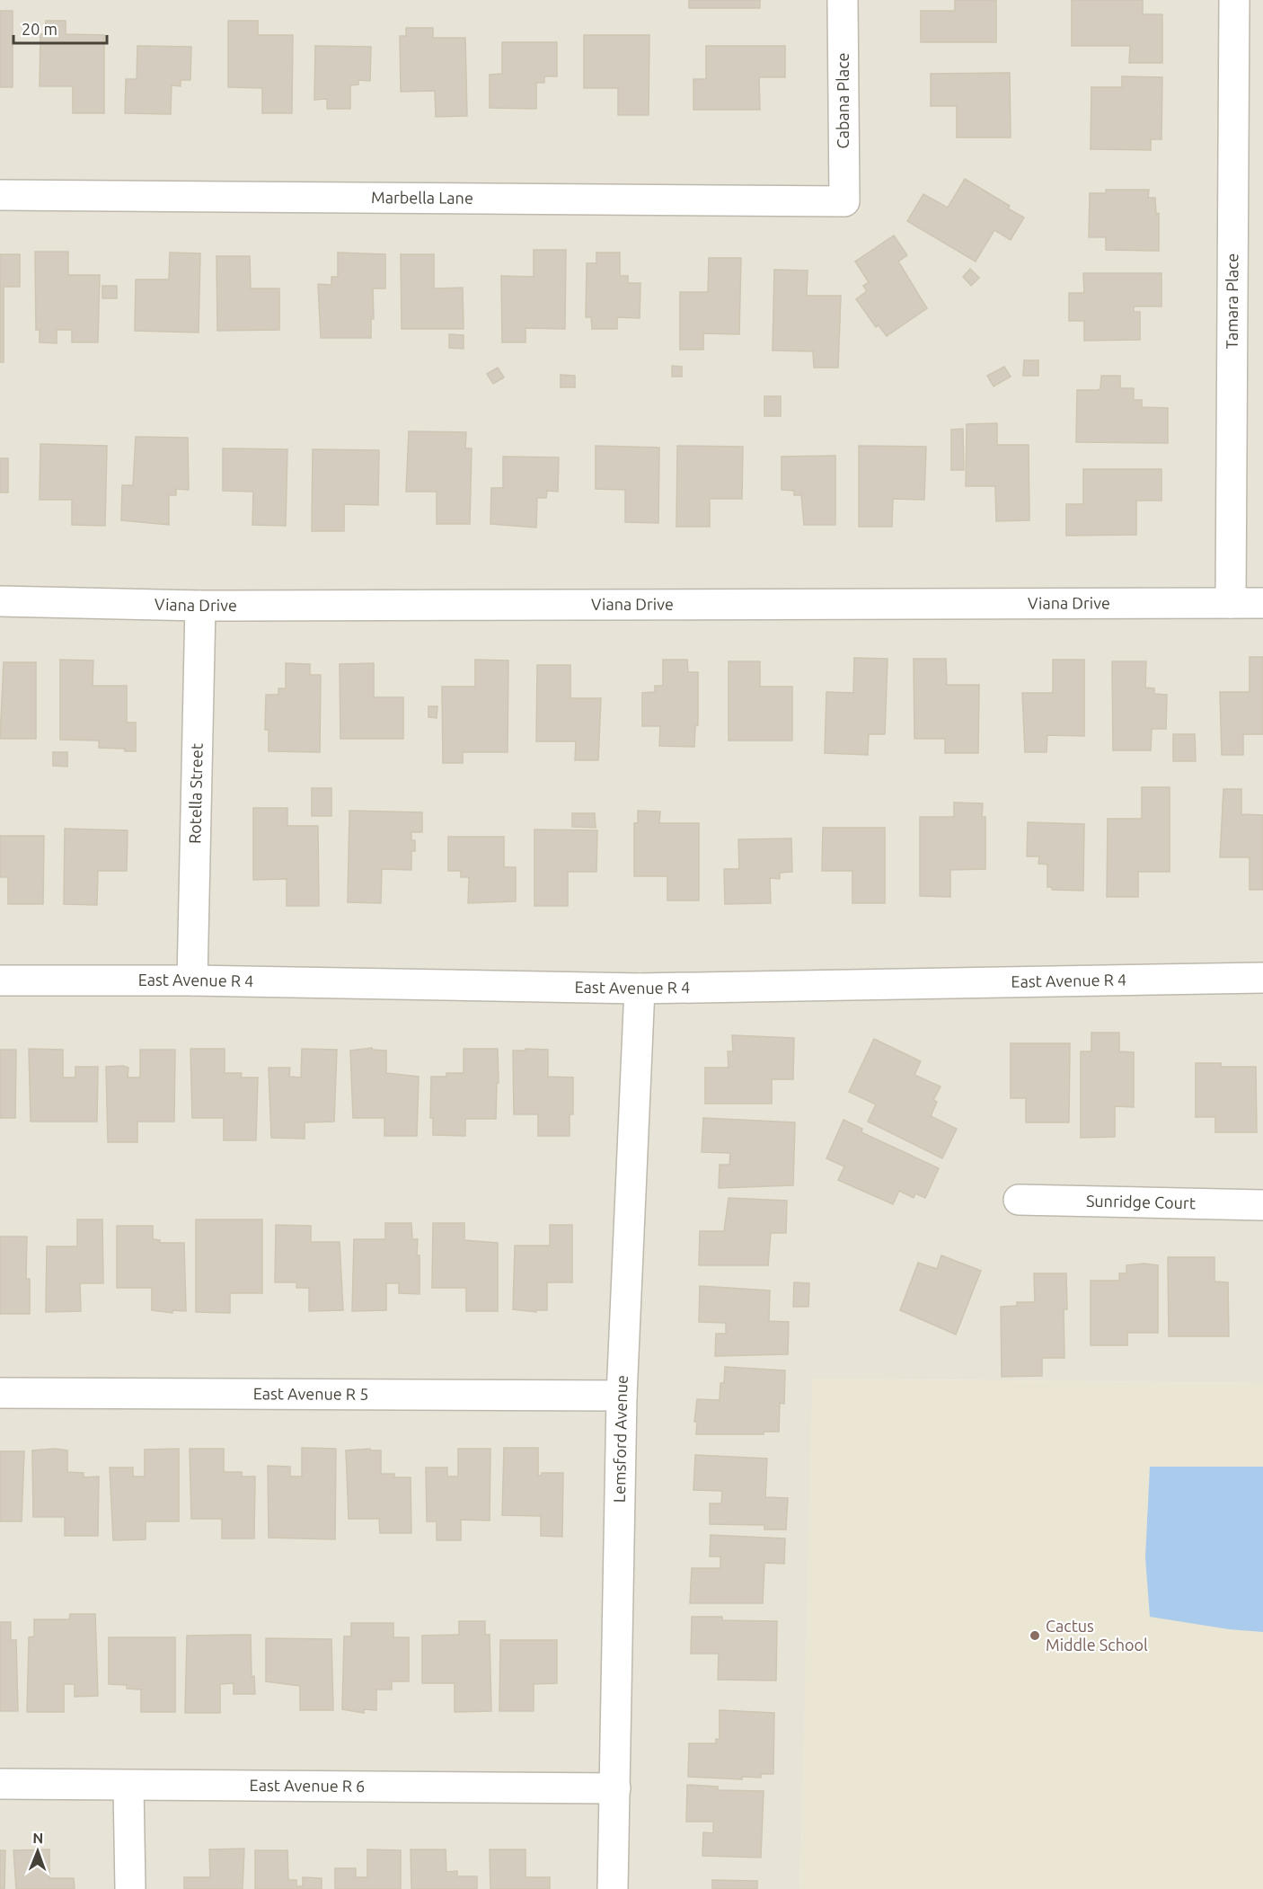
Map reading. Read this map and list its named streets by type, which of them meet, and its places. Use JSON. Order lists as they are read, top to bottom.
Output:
{
  "streets": {
    "street": [
      "Cabana Place",
      "Marbella Lane",
      "Tamara Place",
      "Viana Drive",
      "Rotella Street",
      "East Avenue R 4",
      "Sunridge Court",
      "East Avenue R 5",
      "Lemsford Avenue",
      "East Avenue R 6"
    ]
  },
  "crossings": [
    ["Cabana Place", "Marbella Lane"],
    ["Tamara Place", "Viana Drive"],
    ["Viana Drive", "Rotella Street"],
    ["Rotella Street", "East Avenue R 4"],
    ["East Avenue R 4", "Lemsford Avenue"],
    ["East Avenue R 5", "Lemsford Avenue"],
    ["Lemsford Avenue", "East Avenue R 6"]
  ],
  "places": ["Cactus Middle School"],
  "scale_bar": "20 m",
  "north": "top"
}
